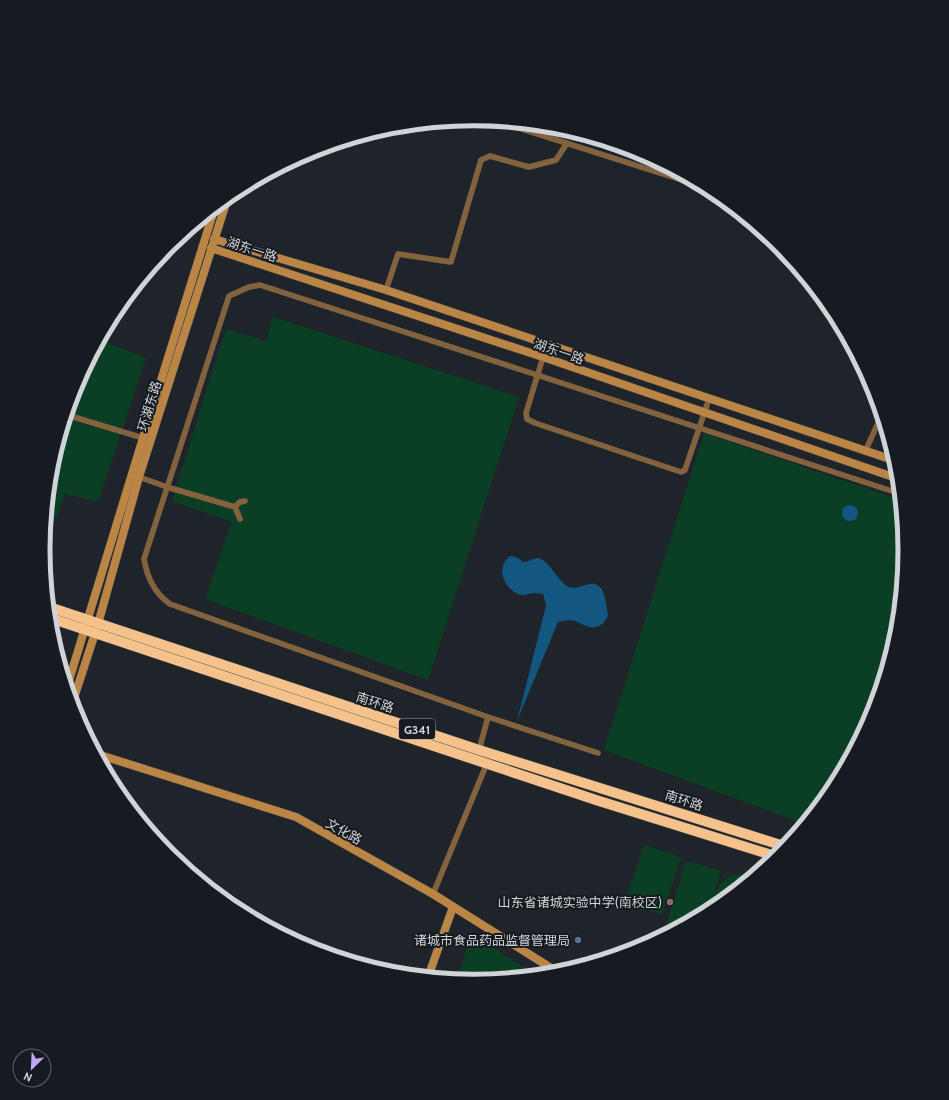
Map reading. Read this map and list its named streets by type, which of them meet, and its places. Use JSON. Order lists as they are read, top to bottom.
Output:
{
  "streets": {
    "highway": ["南环路", "G341"],
    "main road": ["湖东一路", "环湖东路", "文化路"]
  },
  "crossings": [
    ["湖东一路", "环湖东路"],
    ["环湖东路", "南环路"]
  ],
  "places": ["山东省诸城实验中学(南校区)", "诸城市食品药品监督管理局"],
  "north": "bottom left"
}
